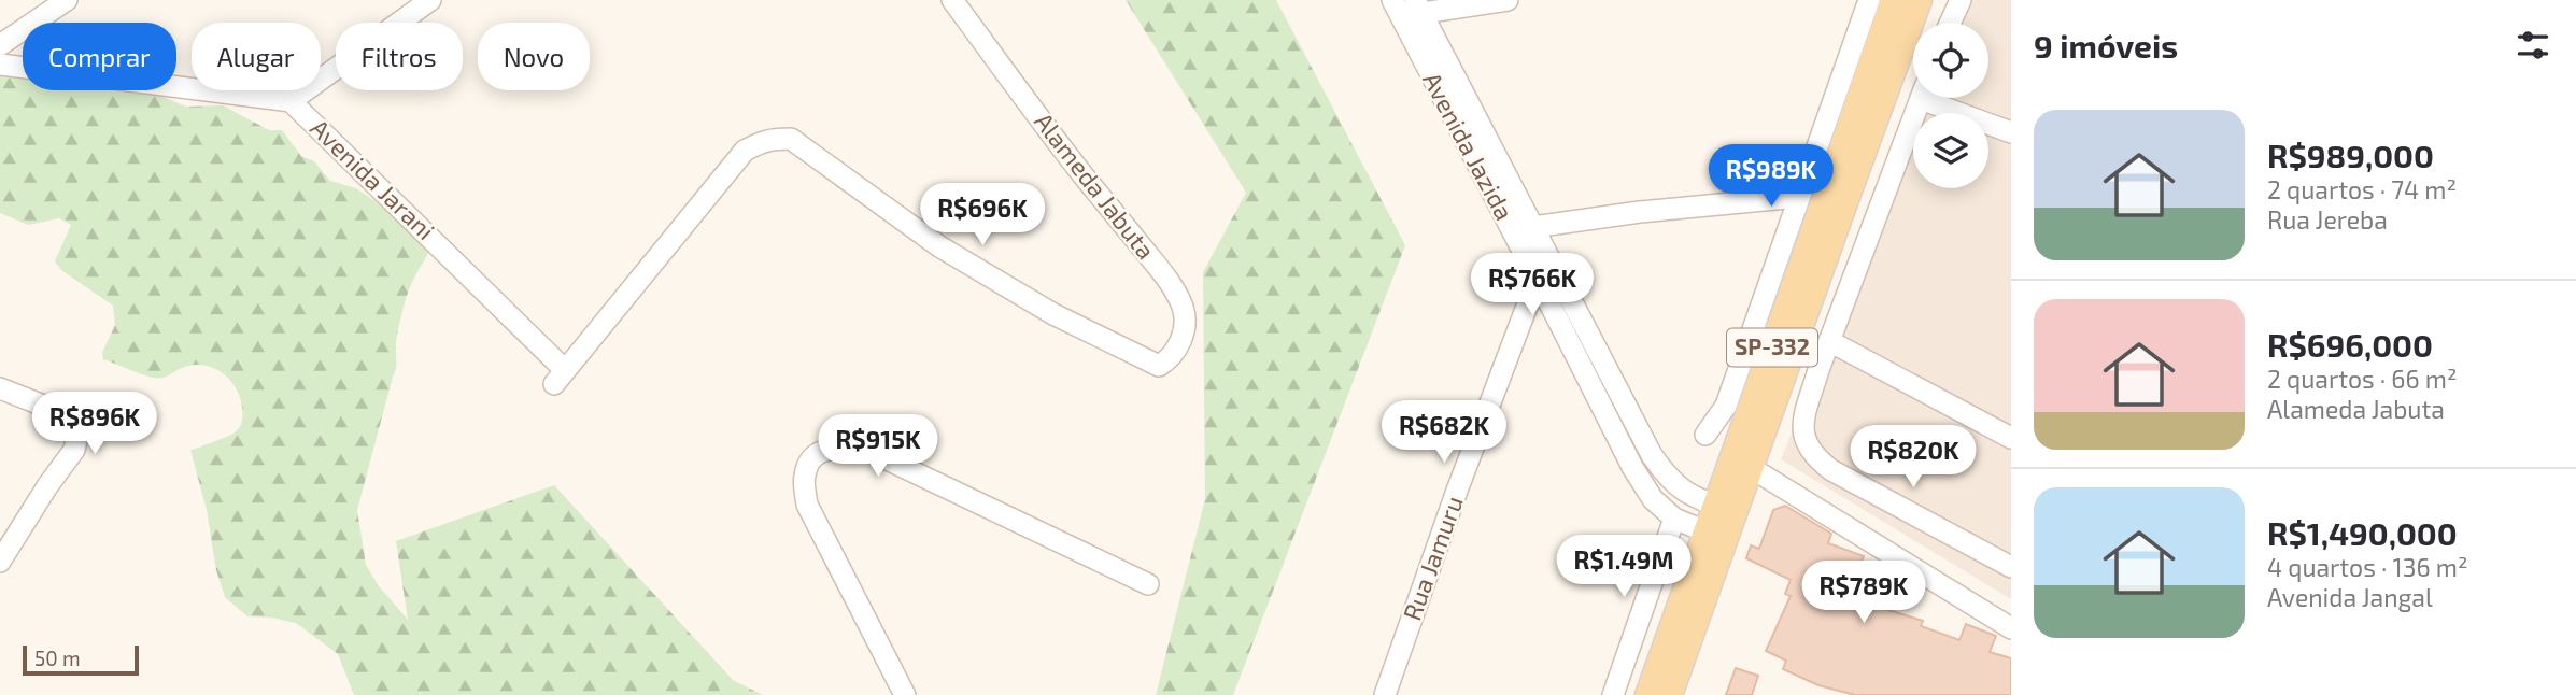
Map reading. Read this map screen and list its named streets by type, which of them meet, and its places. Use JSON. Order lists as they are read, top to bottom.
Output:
{
  "streets": {
    "main road": ["SP-332"],
    "street": [
      "Avenida Jazida",
      "Avenida Jarani",
      "Alameda Jabuta",
      "Rua Jamuru"
    ]
  },
  "crossings": [
    ["Avenida Jazida", "SP-332"],
    ["Avenida Jazida", "Rua Jamuru"],
    ["Avenida Jarani", "Alameda Jabuta"]
  ],
  "scale_bar": "50 m",
  "page": {
    "heading": "9 imóveis",
    "chip": [
      "Comprar",
      "Alugar",
      "Filtros",
      "Novo"
    ],
    "list": [
      {
        "name": "R$989,000",
        "note": "2 quartos · 74 m² · Rua Jereba"
      },
      {
        "name": "R$696,000",
        "note": "2 quartos · 66 m² · Alameda Jabuta"
      },
      {
        "name": "R$1,490,000",
        "note": "4 quartos · 136 m² · Avenida Jangal"
      }
    ],
    "price": [
      "R$989K",
      "R$696K",
      "R$766K",
      "R$896K",
      "R$682K",
      "R$915K",
      "R$820K",
      "R$1.49M",
      "R$789K"
    ],
    "scale": "50 m"
  }
}
